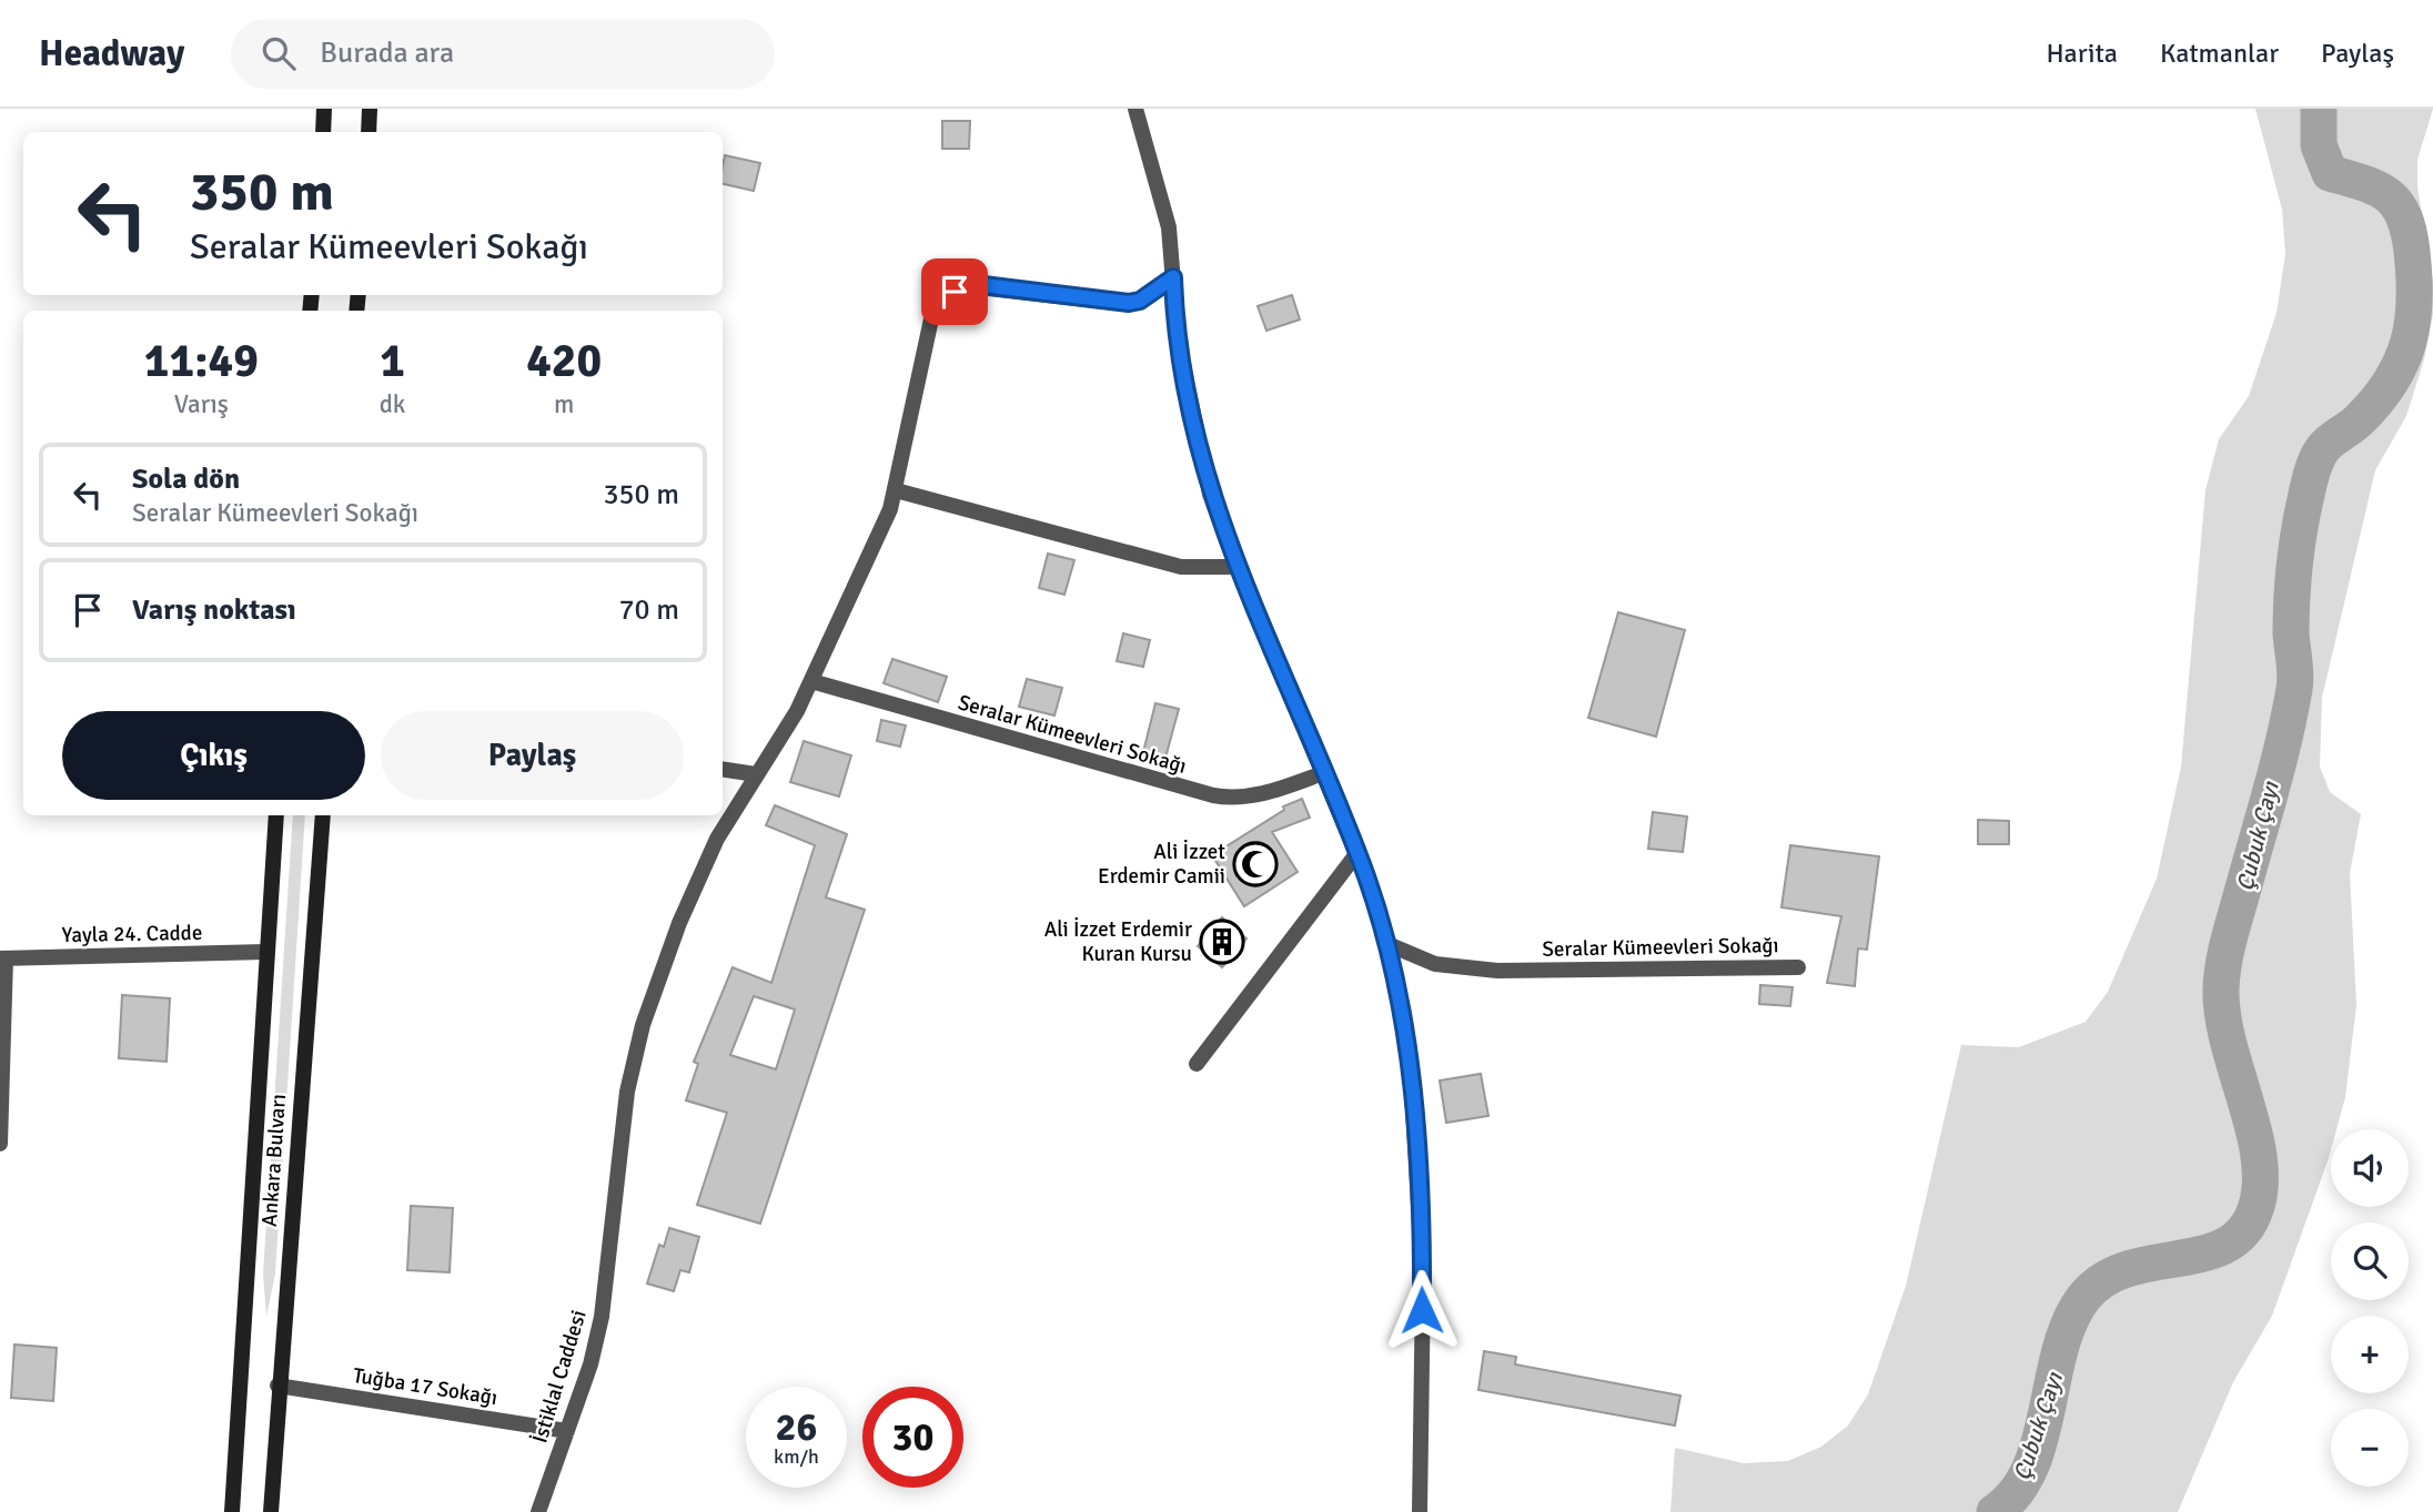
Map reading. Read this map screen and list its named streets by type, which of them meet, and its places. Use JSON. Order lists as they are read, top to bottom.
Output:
{
  "streets": {
    "main road": ["Ankara Bulvarı"],
    "street": [
      "Seralar Kümeevleri Sokağı",
      "Yayla 24. Cadde",
      "İstiklal Caddesi",
      "Tuğba 17 Sokağı"
    ]
  },
  "crossings": [
    ["Yayla 24. Cadde", "Ankara Bulvarı"],
    ["Ankara Bulvarı", "Tuğba 17 Sokağı"],
    ["İstiklal Caddesi", "Tuğba 17 Sokağı"]
  ],
  "water": ["Çubuk Çayı"],
  "places": {
    "mosque": ["Ali İzzet Erdemir Camii"],
    "building": ["Ali İzzet Erdemir Kuran Kursu"]
  },
  "page": {
    "header": "Headway",
    "search": "Burada ara",
    "nav": ["Harita", "Katmanlar", "Paylaş"],
    "turn": ["350 m", "Seralar Kümeevleri Sokağı"],
    "eta": [
      "11:49",
      "Varış",
      "1",
      "dk",
      "420",
      "m"
    ],
    "list": [
      {
        "name": "Sola dön",
        "note": "Seralar Kümeevleri Sokağı",
        "value": "350 m"
      },
      {
        "name": "Varış noktası",
        "value": "70 m"
      }
    ],
    "buttons": ["Çıkış", "Paylaş"],
    "map_buttons": ["+", "−"],
    "speed": "26 km/h",
    "limit": "30"
  }
}
